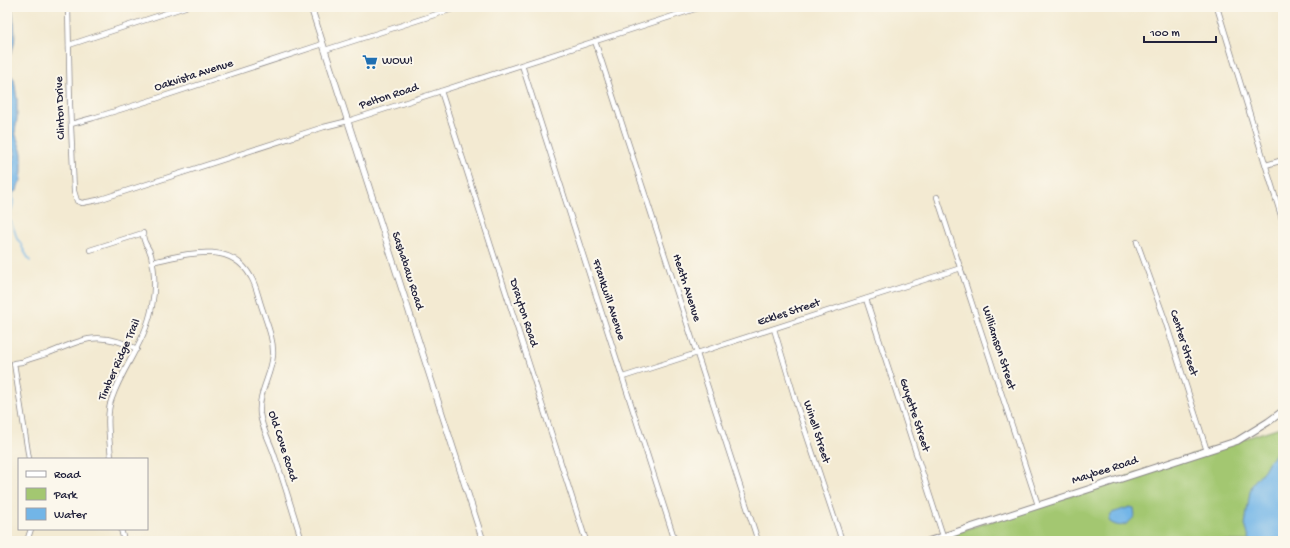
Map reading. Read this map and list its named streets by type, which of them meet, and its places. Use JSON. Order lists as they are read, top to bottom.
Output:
{
  "streets": {
    "main road": ["Maybee Road"],
    "street": [
      "Oakvista Avenue",
      "Pelton Road",
      "Clinton Drive",
      "Sashabaw Road",
      "Heath Avenue",
      "Frankwill Avenue",
      "Drayton Road",
      "Eckles Street",
      "Center Street",
      "Williamson Street",
      "Timber Ridge Trail",
      "Guyette Street",
      "Winell Street",
      "Old Cove Road"
    ]
  },
  "crossings": [
    ["Oakvista Avenue", "Clinton Drive"],
    ["Oakvista Avenue", "Sashabaw Road"],
    ["Pelton Road", "Clinton Drive"],
    ["Pelton Road", "Sashabaw Road"],
    ["Pelton Road", "Heath Avenue"],
    ["Pelton Road", "Frankwill Avenue"],
    ["Pelton Road", "Drayton Road"],
    ["Heath Avenue", "Eckles Street"],
    ["Frankwill Avenue", "Eckles Street"],
    ["Eckles Street", "Williamson Street"],
    ["Eckles Street", "Guyette Street"],
    ["Eckles Street", "Winell Street"],
    ["Center Street", "Maybee Road"],
    ["Williamson Street", "Maybee Road"],
    ["Timber Ridge Trail", "Old Cove Road"],
    ["Guyette Street", "Maybee Road"]
  ],
  "places": {
    "supermarket": ["WOW!"]
  },
  "legend": ["Road", "Park", "Water"],
  "scale_bar": "100 m"
}
